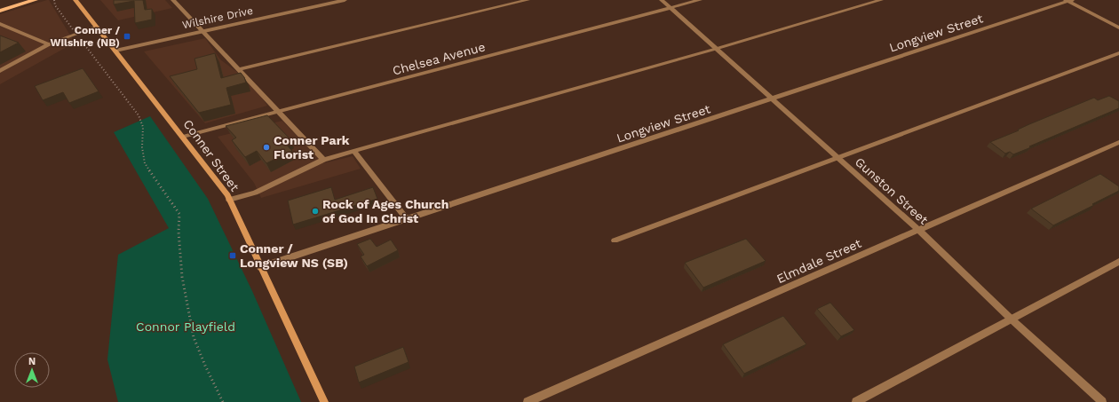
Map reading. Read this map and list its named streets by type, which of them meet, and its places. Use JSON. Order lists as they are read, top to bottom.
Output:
{
  "streets": {
    "main road": ["Conner Street"],
    "street": [
      "Wilshire Drive",
      "Longview Street",
      "Chelsea Avenue",
      "Gunston Street",
      "Elmdale Street"
    ]
  },
  "crossings": [
    ["Wilshire Drive", "Conner Street"],
    ["Longview Street", "Conner Street"],
    ["Longview Street", "Gunston Street"],
    ["Chelsea Avenue", "Conner Street"],
    ["Chelsea Avenue", "Gunston Street"],
    ["Gunston Street", "Elmdale Street"]
  ],
  "parks": ["Connor Playfield"],
  "places": {
    "transit": ["Conner / Wilshire (NB)", "Conner / Longview NS (SB)"],
    "other": ["Conner Park Florist", "Rock of Ages Church of God In Christ"]
  },
  "north": "top"
}
